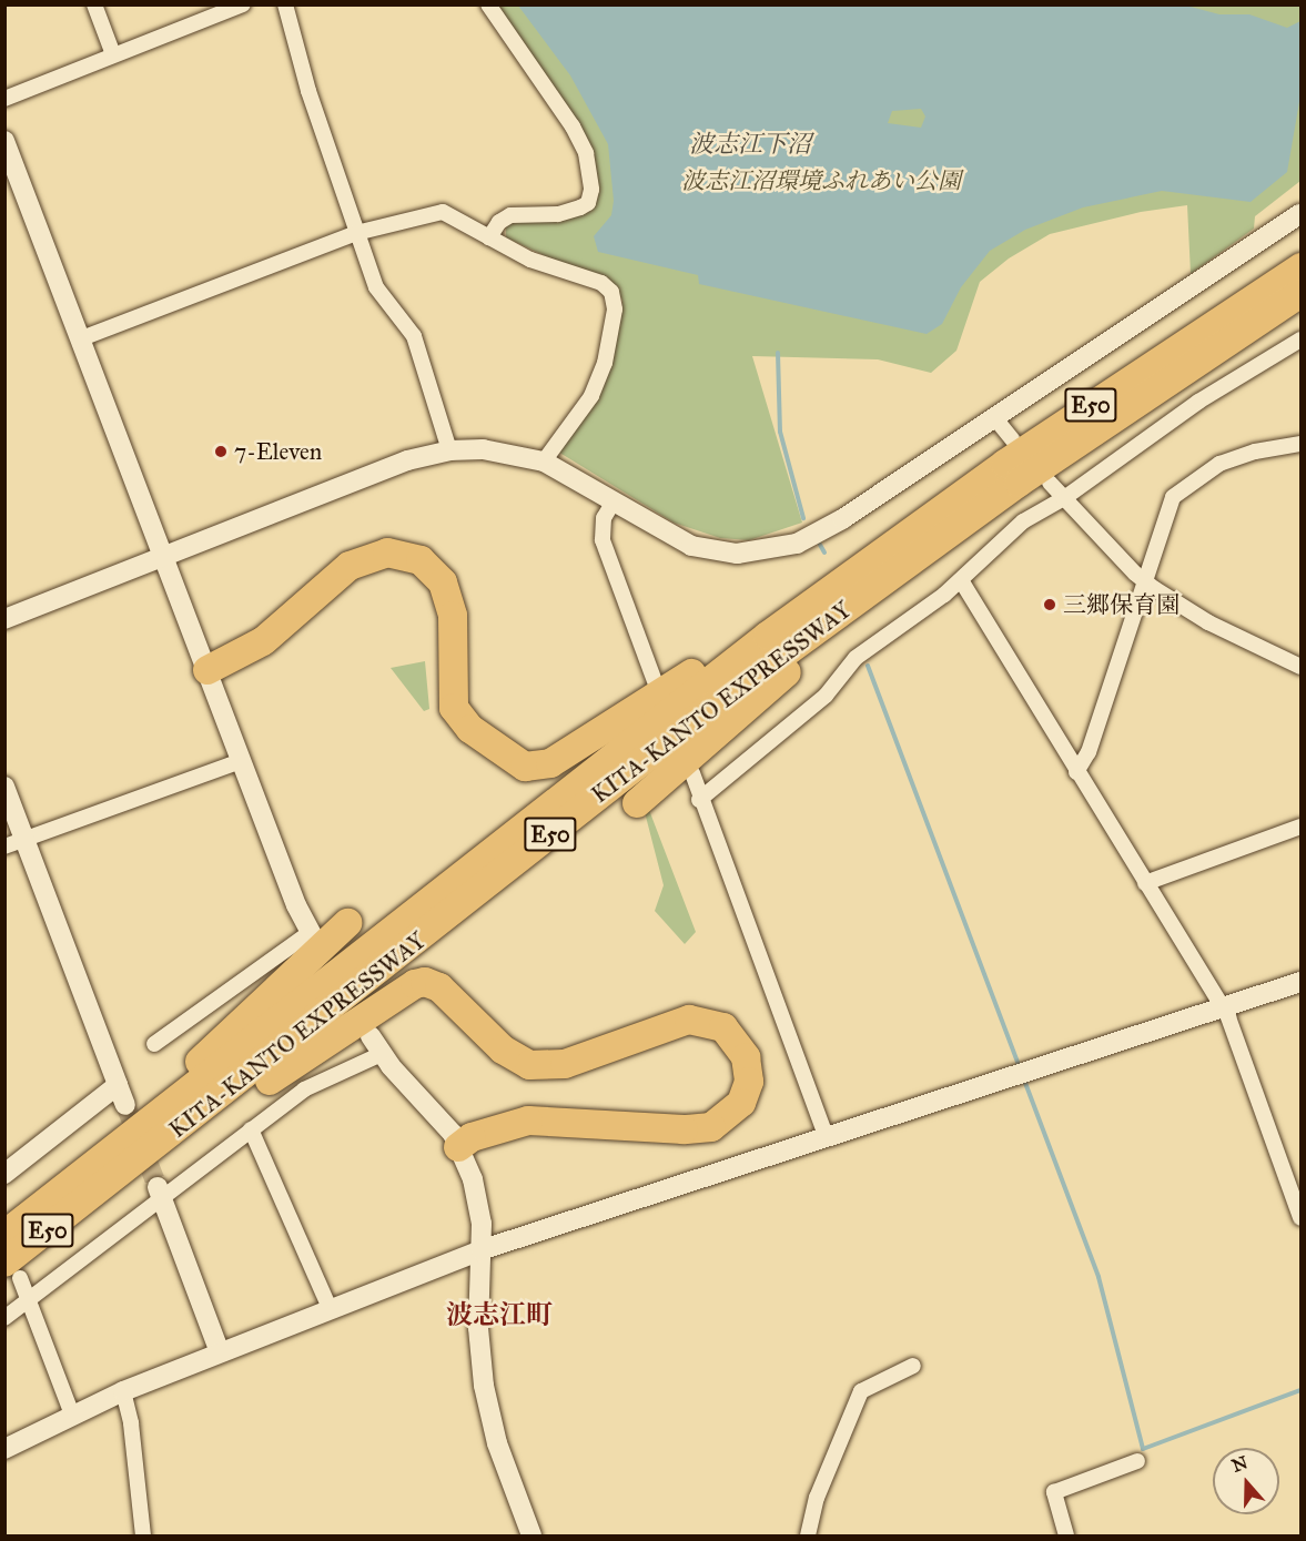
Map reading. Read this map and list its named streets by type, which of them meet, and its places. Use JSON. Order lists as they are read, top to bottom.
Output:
{
  "streets": {
    "highway": ["E50", "KITA-KANTO EXPRESSWAY"]
  },
  "districts": ["波志江町"],
  "water": ["波志江下沼"],
  "parks": ["波志江沼環境ふれあい公園"],
  "places": ["7-Eleven", "三郷保育園"],
  "north": "top"
}
